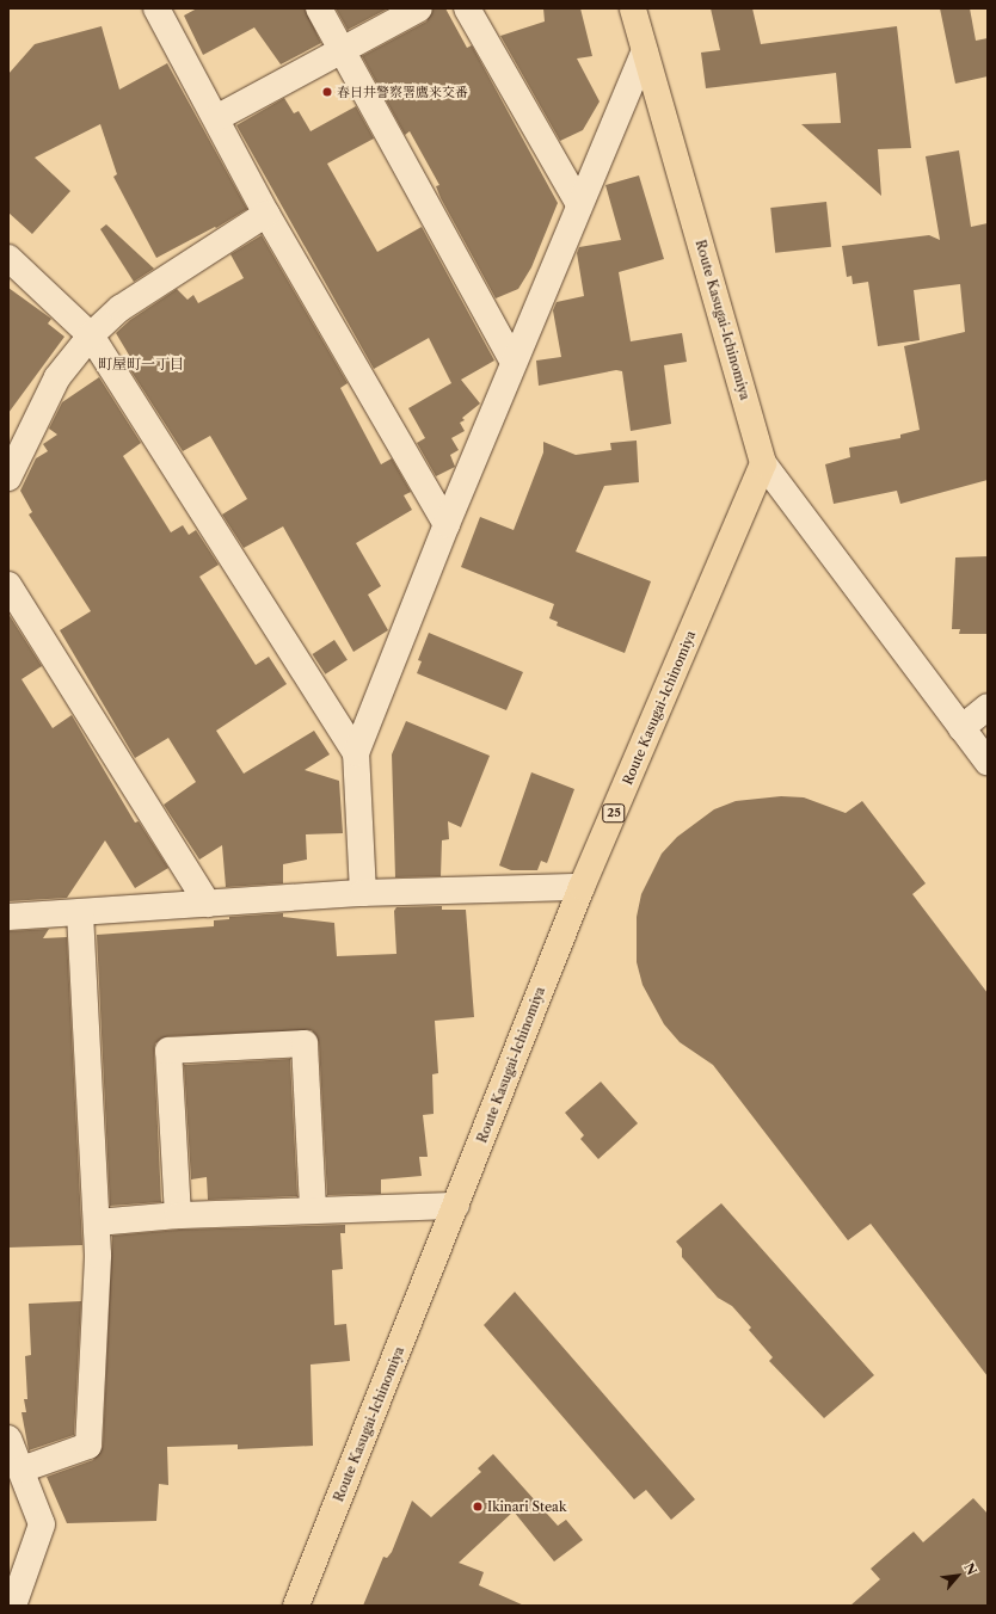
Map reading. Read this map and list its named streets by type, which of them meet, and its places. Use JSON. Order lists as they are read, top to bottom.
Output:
{
  "streets": {
    "main road": ["Route Kasugai-Ichinomiya", "25"]
  },
  "districts": ["町屋町一丁目"],
  "places": ["春日井警察署鷹来交番", "Ikinari Steak"],
  "north": "top right"
}
